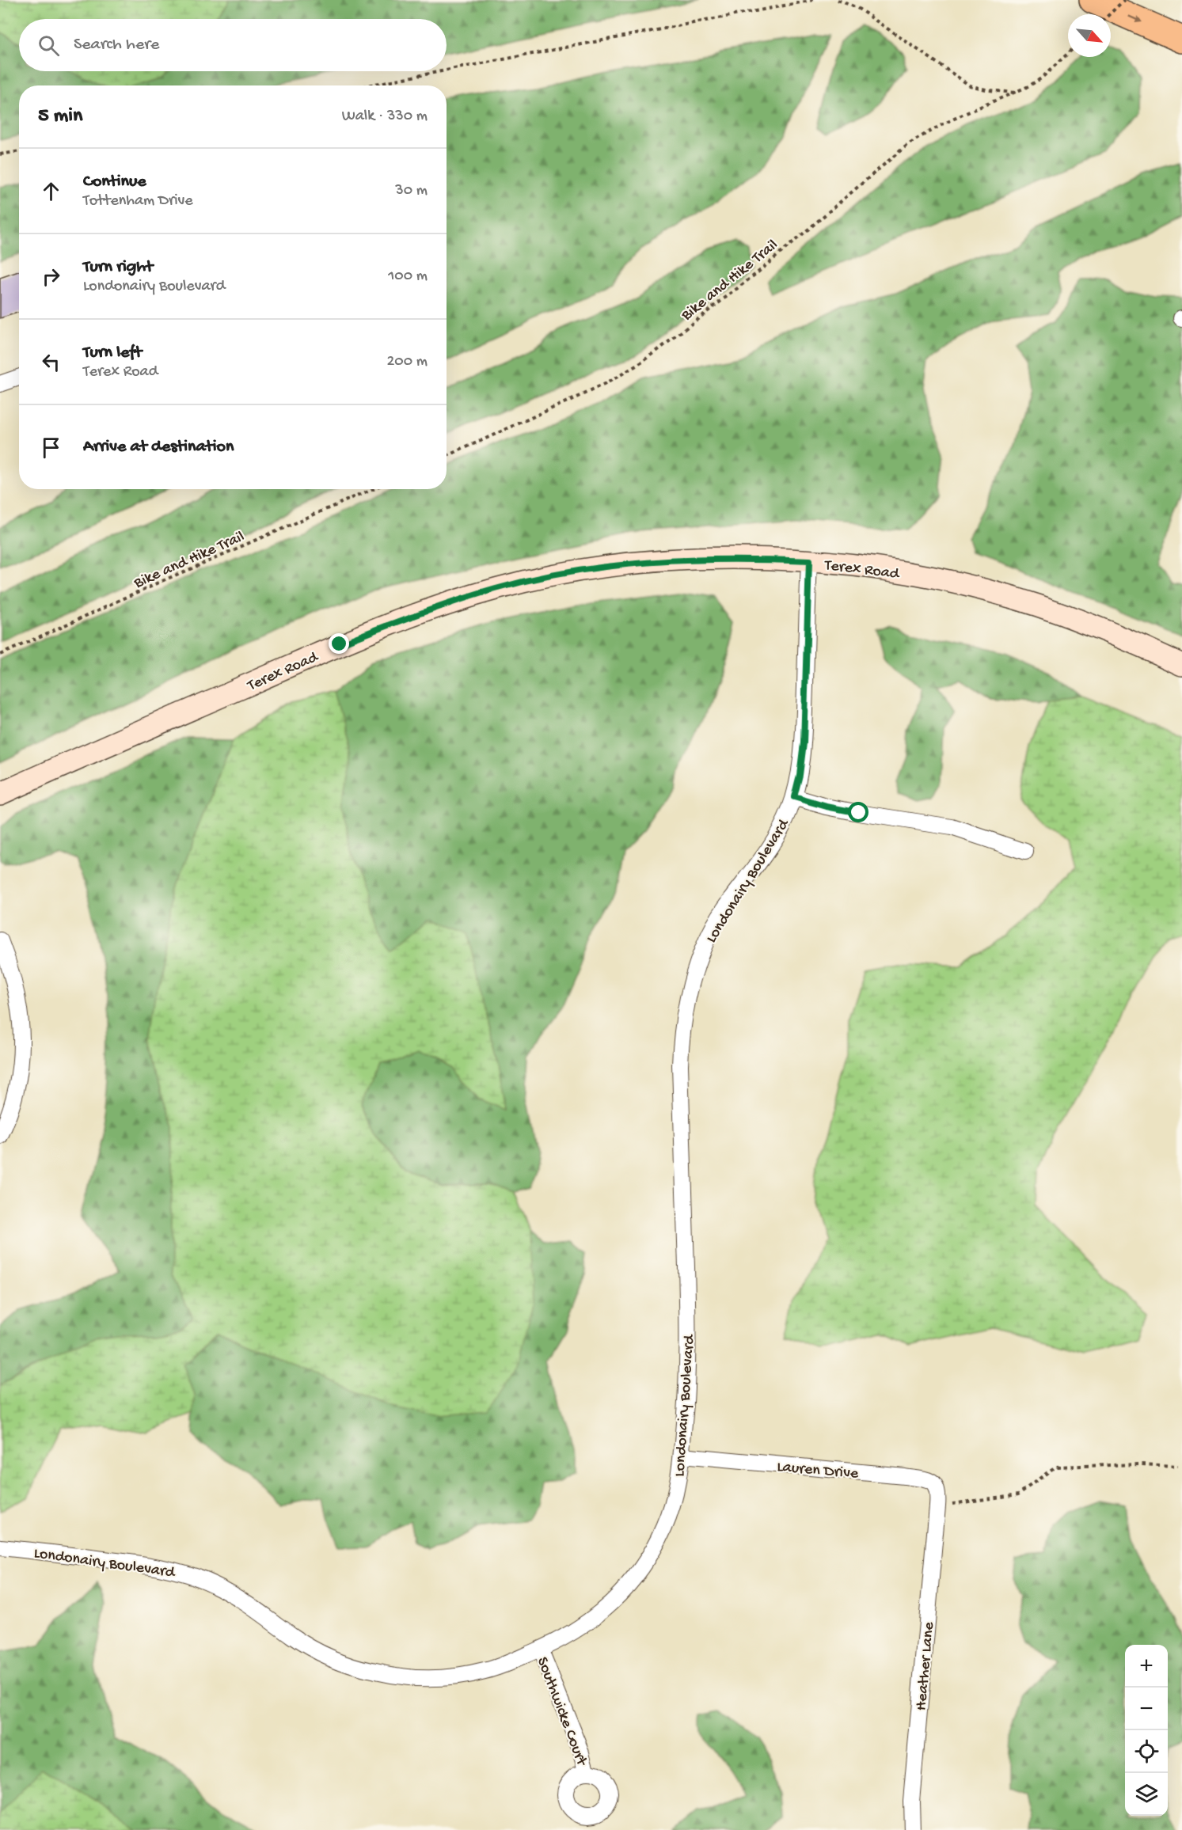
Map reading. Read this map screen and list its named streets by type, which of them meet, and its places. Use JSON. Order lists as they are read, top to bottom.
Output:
{
  "streets": {
    "main road": ["Terex Road"],
    "street": [
      "Londonairy Boulevard",
      "Lauren Drive",
      "Heather Lane",
      "Southwicke Court"
    ],
    "path": ["Bike and Hike Trail"]
  },
  "crossings": [
    ["Terex Road", "Londonairy Boulevard"],
    ["Londonairy Boulevard", "Lauren Drive"],
    ["Londonairy Boulevard", "Southwicke Court"],
    ["Lauren Drive", "Heather Lane"]
  ],
  "north": "bottom right",
  "page": {
    "search": "Search here",
    "heading": ["5 min", "Walk · 330 m"],
    "list": [
      ["Continue", "Tottenham Drive", "30 m"],
      ["Turn right", "Londonairy Boulevard", "100 m"],
      ["Turn left", "Terex Road", "200 m"],
      "Arrive at destination"
    ],
    "map_buttons": ["+", "−"]
  }
}
